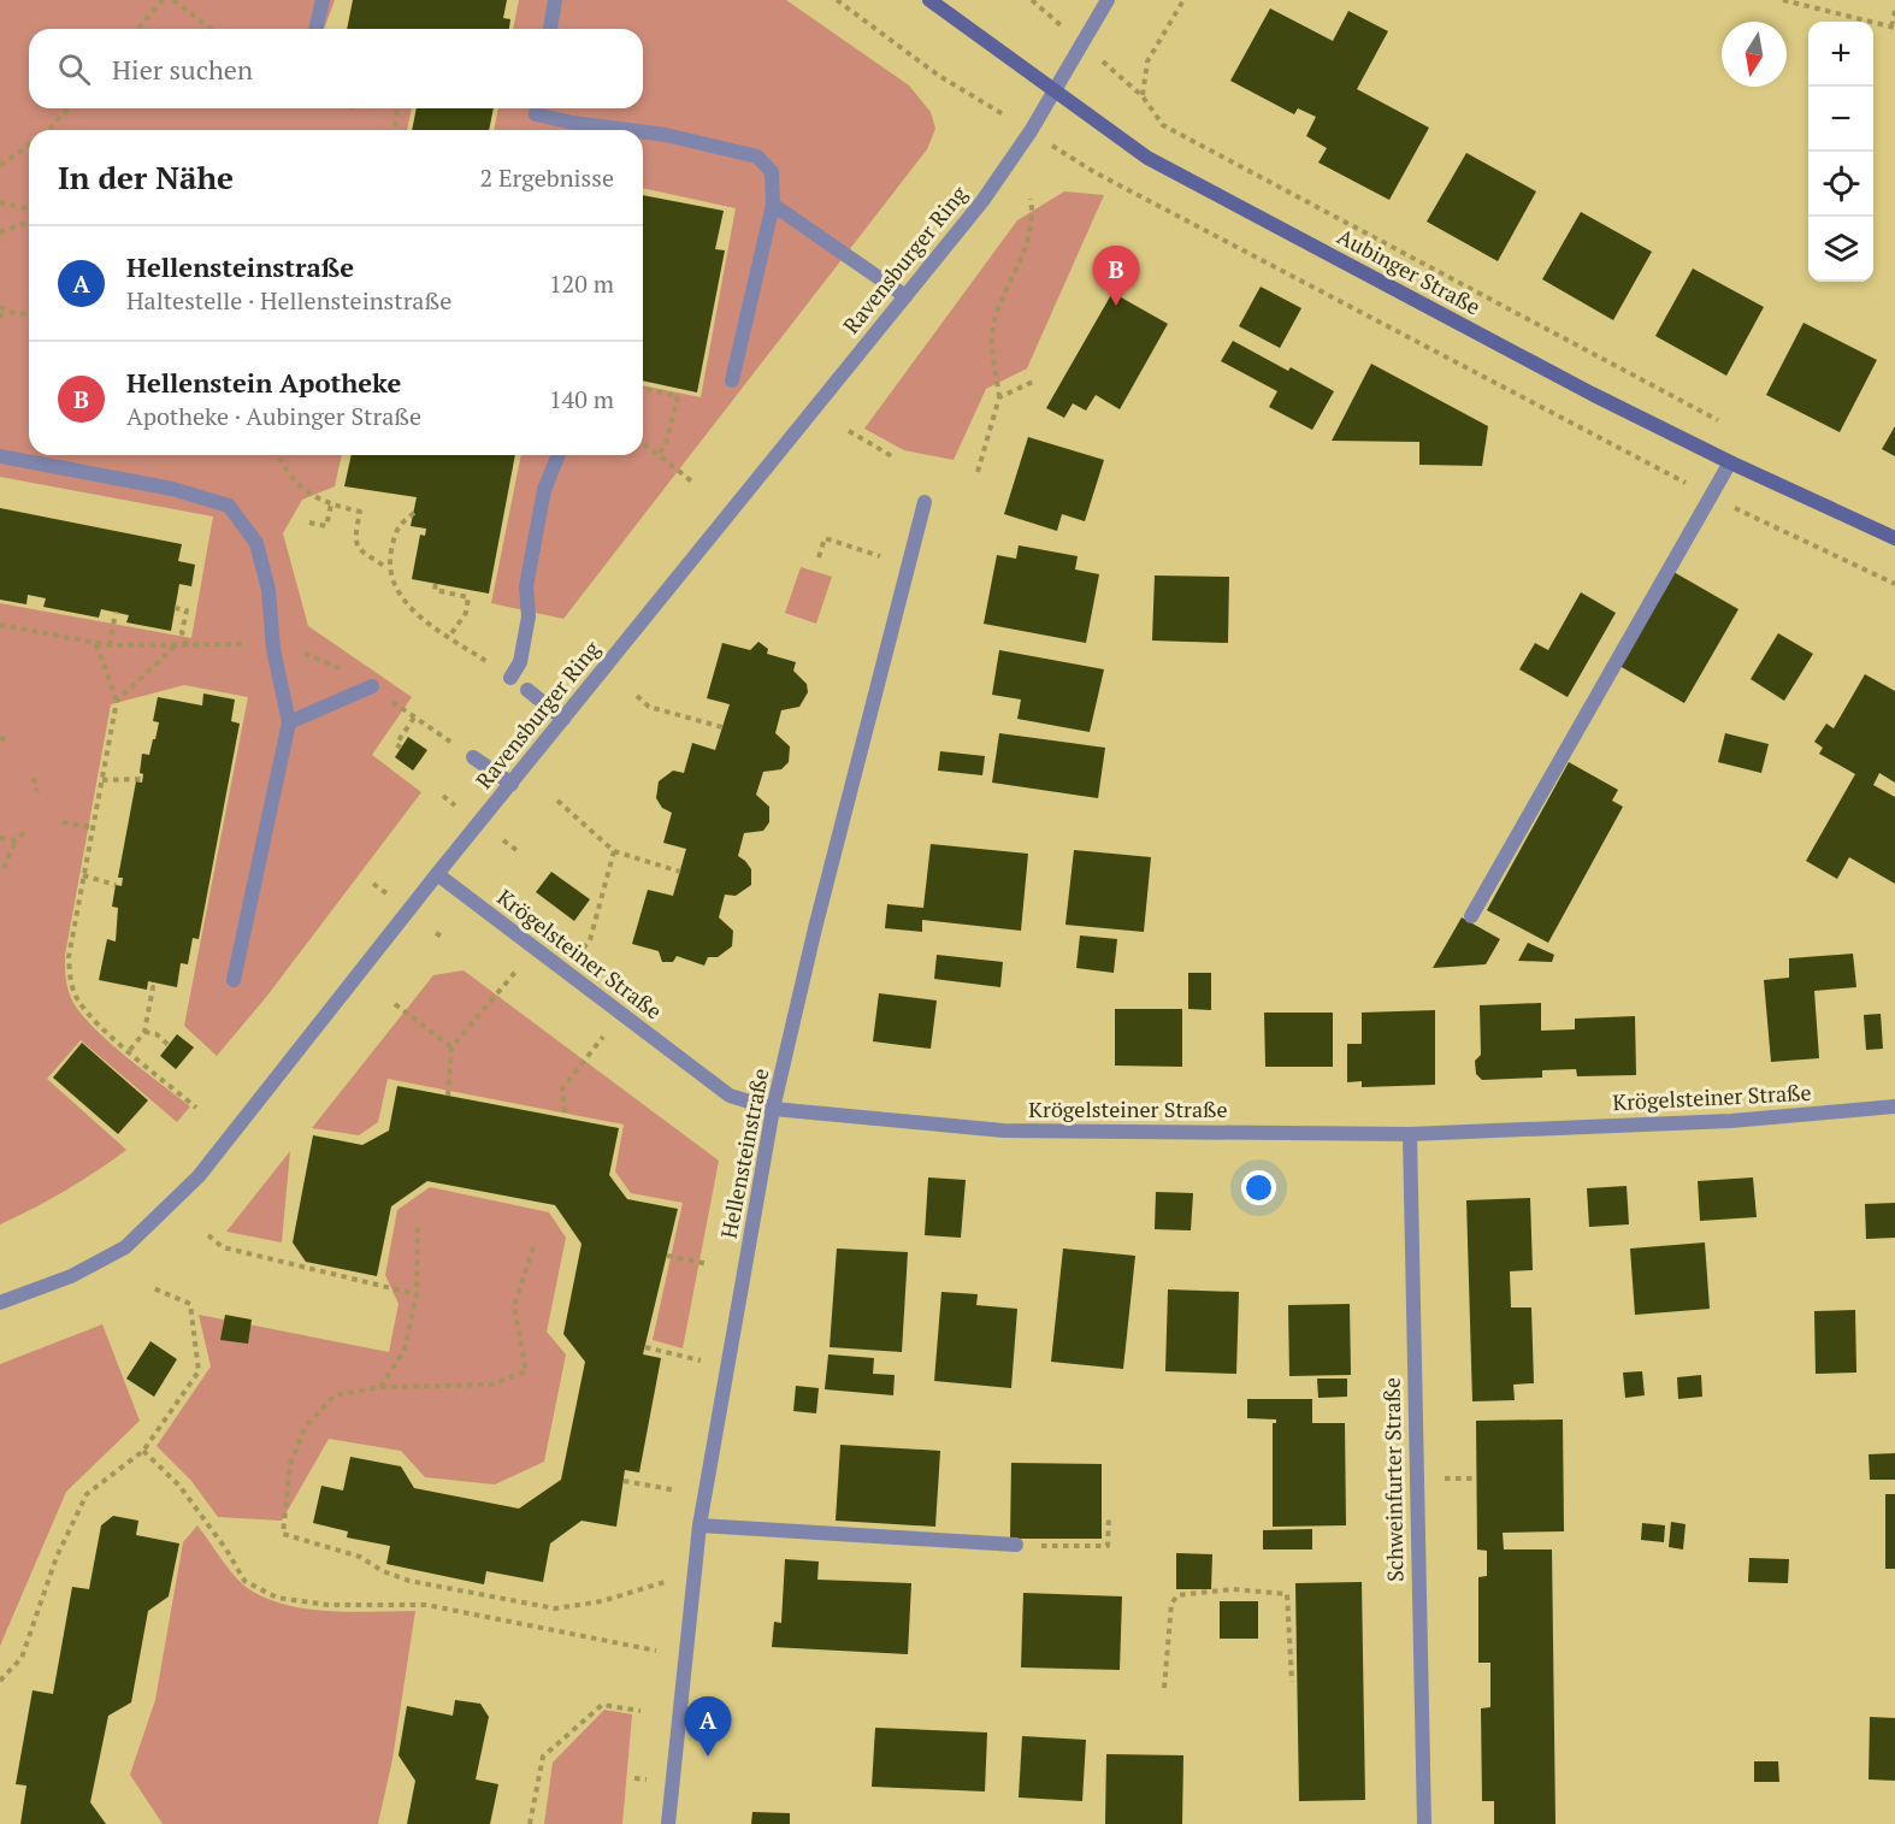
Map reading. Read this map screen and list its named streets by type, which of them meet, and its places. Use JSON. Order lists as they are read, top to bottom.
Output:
{
  "streets": {
    "main road": ["Aubinger Straße"],
    "street": [
      "Ravensburger Ring",
      "Krögelsteiner Straße",
      "Hellensteinstraße",
      "Schweinfurter Straße"
    ]
  },
  "crossings": [
    ["Ravensburger Ring", "Aubinger Straße"],
    ["Ravensburger Ring", "Krögelsteiner Straße"],
    ["Krögelsteiner Straße", "Hellensteinstraße"],
    ["Krögelsteiner Straße", "Schweinfurter Straße"]
  ],
  "north": "bottom",
  "page": {
    "map_buttons": ["+", "−"],
    "search": "Hier suchen",
    "heading": ["In der Nähe", "2 Ergebnisse"],
    "list": [
      {
        "mark": "A",
        "name": "Hellensteinstraße",
        "note": "Haltestelle · Hellensteinstraße",
        "value": "120 m"
      },
      {
        "mark": "B",
        "name": "Hellenstein Apotheke",
        "note": "Apotheke · Aubinger Straße",
        "value": "140 m"
      }
    ],
    "pins": ["B", "A"]
  }
}
